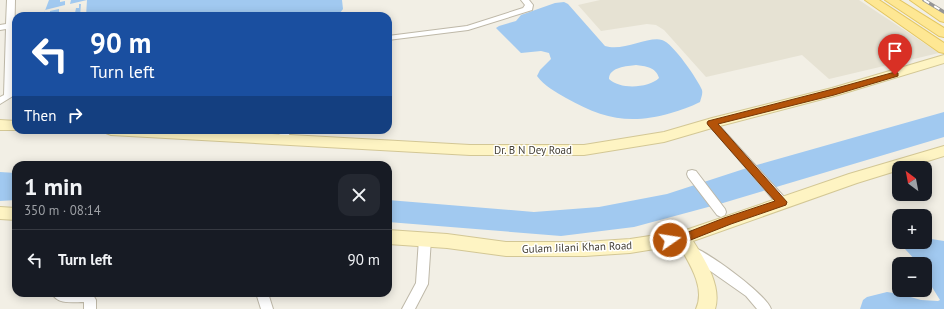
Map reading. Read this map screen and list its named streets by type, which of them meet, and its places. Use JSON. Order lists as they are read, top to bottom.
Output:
{
  "streets": {
    "main road": ["Dr. B N Dey Road", "Gulam Jilani Khan Road"]
  },
  "north": "top left",
  "page": {
    "turn": ["90 m", "Turn left"],
    "then": "Then",
    "map_buttons": ["+", "−"],
    "heading": ["1 min", "350 m · 08:14"],
    "list": [
      {
        "name": "Turn left",
        "value": "90 m"
      }
    ]
  }
}
